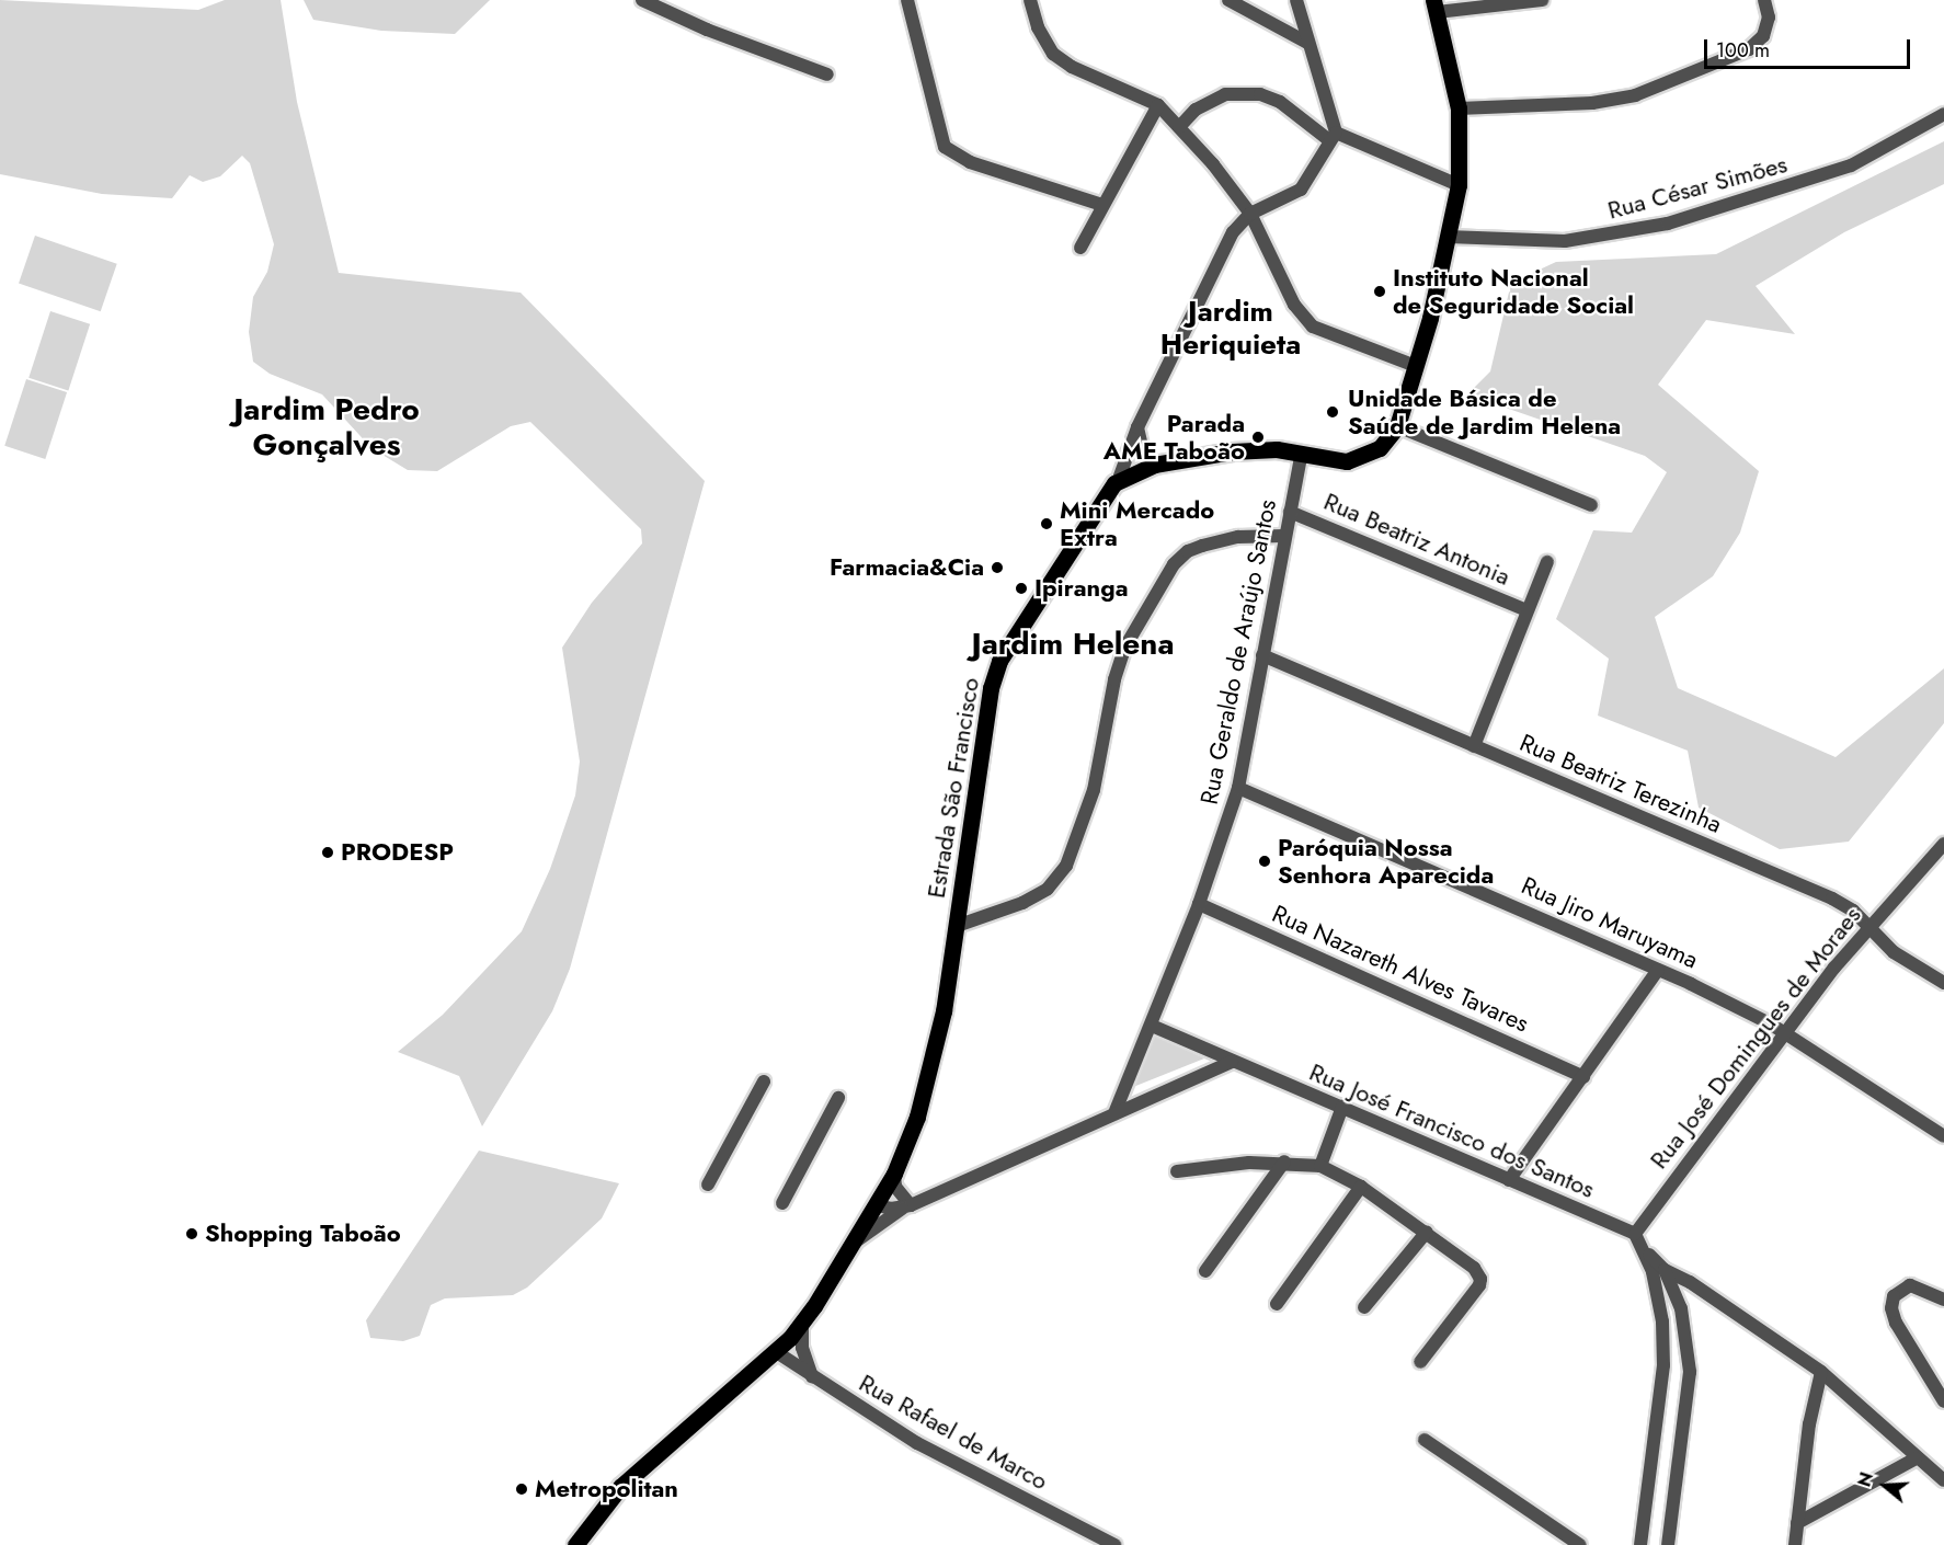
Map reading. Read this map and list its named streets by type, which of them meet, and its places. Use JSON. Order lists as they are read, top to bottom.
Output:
{
  "streets": {
    "main road": ["Estrada São Francisco"],
    "street": [
      "Rua César Simões",
      "Rua Beatriz Antonia",
      "Rua Geraldo de Araújo Santos",
      "Rua Beatriz Terezinha",
      "Rua Jiro Maruyama",
      "Rua Nazareth Alves Tavares",
      "Rua José Domingues de Moraes",
      "Rua José Francisco dos Santos",
      "Rua Rafael de Marco"
    ]
  },
  "crossings": [
    ["Rua Beatriz Antonia", "Rua Geraldo de Araújo Santos"],
    ["Rua Geraldo de Araújo Santos", "Rua Beatriz Terezinha"],
    ["Rua Geraldo de Araújo Santos", "Rua Jiro Maruyama"],
    ["Rua Geraldo de Araújo Santos", "Rua Nazareth Alves Tavares"],
    ["Rua Geraldo de Araújo Santos", "Rua José Francisco dos Santos"],
    ["Rua Beatriz Terezinha", "Rua José Domingues de Moraes"],
    ["Estrada São Francisco", "Rua Rafael de Marco"],
    ["Rua Jiro Maruyama", "Rua José Domingues de Moraes"],
    ["Rua José Domingues de Moraes", "Rua José Francisco dos Santos"]
  ],
  "districts": ["Jardim Heriquieta", "Jardim Pedro Gonçalves", "Jardim Helena"],
  "places": [
    "Instituto Nacional de Seguridade Social",
    "Unidade Básica de Saúde de Jardim Helena",
    "Parada AME Taboão",
    "Mini Mercado Extra",
    "Farmacia&Cia",
    "Ipiranga",
    "PRODESP",
    "Paróquia Nossa Senhora Aparecida",
    "Shopping Taboão",
    "Metropolitan"
  ],
  "scale_bar": "100 m",
  "north": "left"
}
